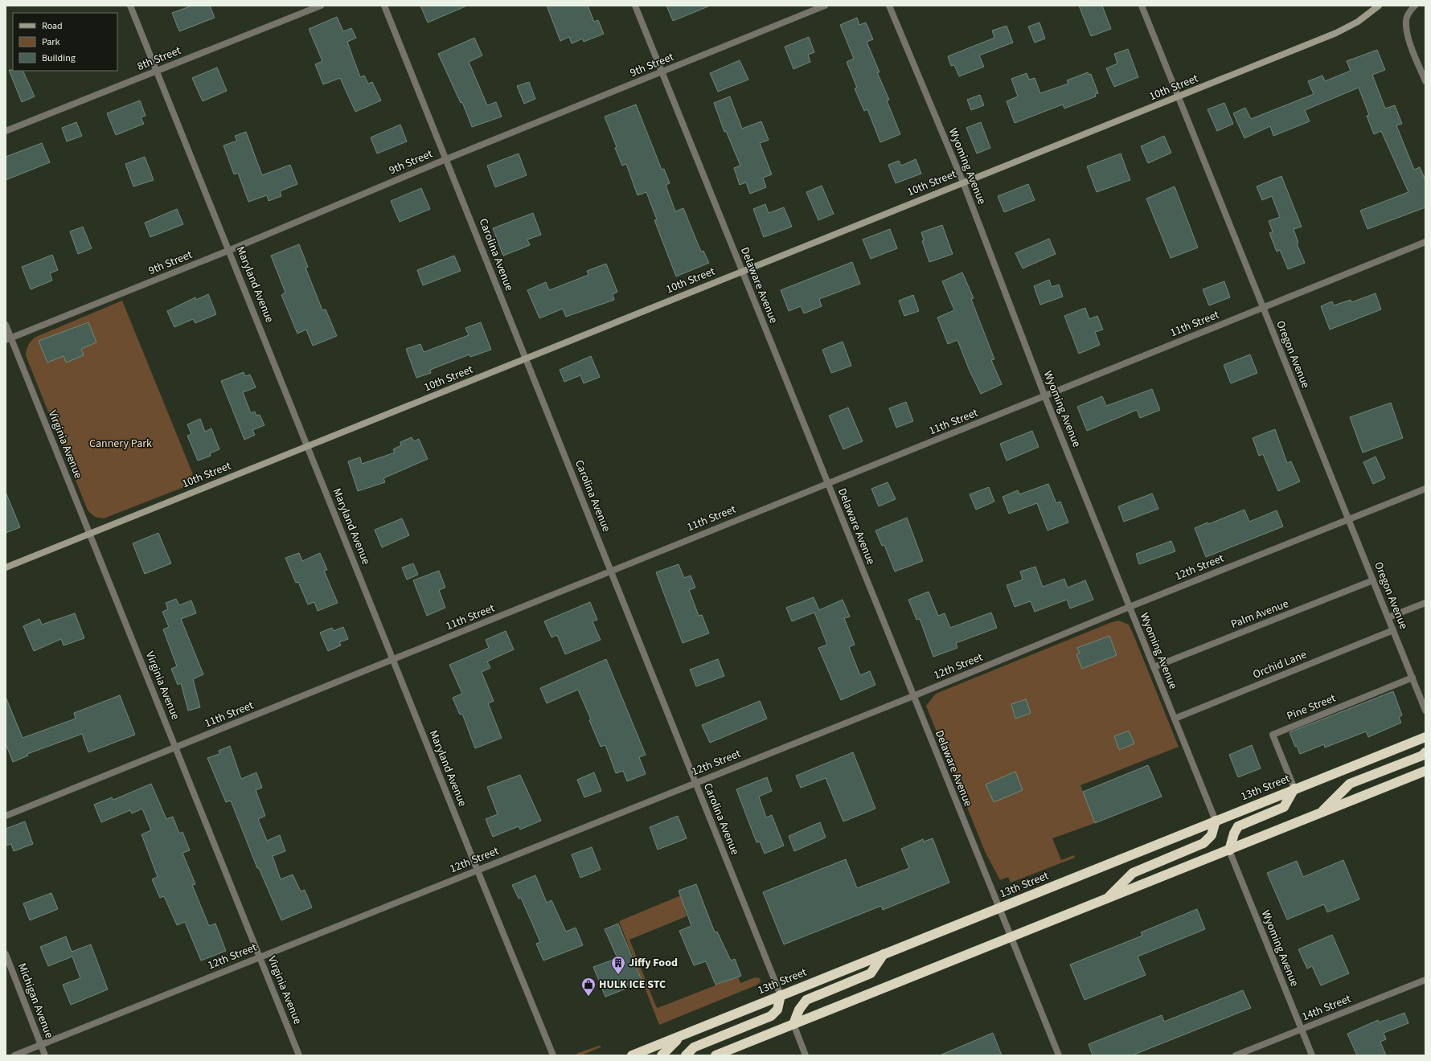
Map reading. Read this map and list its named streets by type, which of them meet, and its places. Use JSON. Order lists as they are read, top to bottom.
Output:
{
  "streets": {
    "highway": ["13th Street"],
    "street": [
      "8th Street",
      "9th Street",
      "10th Street",
      "Wyoming Avenue",
      "Carolina Avenue",
      "Maryland Avenue",
      "Delaware Avenue",
      "11th Street",
      "Oregon Avenue",
      "Virginia Avenue",
      "12th Street",
      "Palm Avenue",
      "Orchid Lane",
      "Pine Street",
      "Michigan Avenue",
      "14th Street"
    ]
  },
  "crossings": [
    ["8th Street", "Maryland Avenue"],
    ["9th Street", "Carolina Avenue"],
    ["9th Street", "Maryland Avenue"],
    ["9th Street", "Delaware Avenue"],
    ["9th Street", "Virginia Avenue"],
    ["10th Street", "Wyoming Avenue"],
    ["10th Street", "Carolina Avenue"],
    ["10th Street", "Maryland Avenue"],
    ["10th Street", "Delaware Avenue"],
    ["10th Street", "Oregon Avenue"],
    ["10th Street", "Virginia Avenue"],
    ["Wyoming Avenue", "11th Street"],
    ["Wyoming Avenue", "12th Street"],
    ["Wyoming Avenue", "Palm Avenue"],
    ["Wyoming Avenue", "Orchid Lane"],
    ["Wyoming Avenue", "13th Street"],
    ["Wyoming Avenue", "14th Street"],
    ["Carolina Avenue", "11th Street"],
    ["Carolina Avenue", "12th Street"],
    ["Carolina Avenue", "13th Street"],
    ["Maryland Avenue", "11th Street"],
    ["Maryland Avenue", "12th Street"],
    ["Delaware Avenue", "11th Street"],
    ["Delaware Avenue", "12th Street"],
    ["Delaware Avenue", "13th Street"],
    ["11th Street", "Oregon Avenue"],
    ["11th Street", "Virginia Avenue"],
    ["Oregon Avenue", "12th Street"],
    ["Oregon Avenue", "Palm Avenue"],
    ["Oregon Avenue", "Orchid Lane"],
    ["Oregon Avenue", "Pine Street"],
    ["Virginia Avenue", "12th Street"],
    ["12th Street", "Michigan Avenue"],
    ["Pine Street", "13th Street"]
  ],
  "parks": ["Cannery Park"],
  "places": {
    "building": ["Jiffy Food"],
    "shop": ["HULK ICE STC"]
  },
  "legend": ["Road", "Park", "Building"]
}
